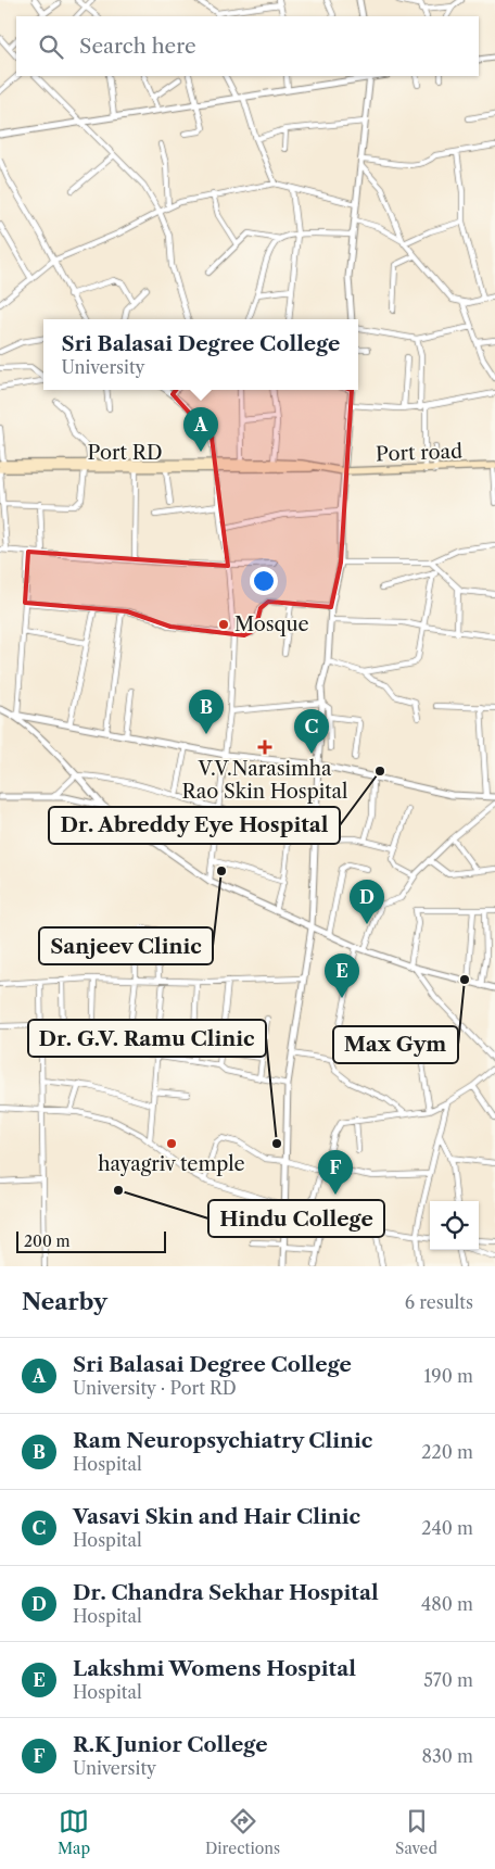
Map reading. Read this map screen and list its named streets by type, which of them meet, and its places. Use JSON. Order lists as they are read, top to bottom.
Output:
{
  "streets": {
    "main road": ["Port RD", "Port road"]
  },
  "crossings": [
    ["Port RD", "Port road"]
  ],
  "places": {
    "other": [
      "Mosque",
      "Dr. Abreddy Eye Hospital",
      "Sanjeev Clinic",
      "Max Gym",
      "hayagriv temple",
      "Dr. G.V. Ramu Clinic",
      "Hindu College"
    ],
    "health": ["V.V.Narasimha Rao Skin Hospital"]
  },
  "scale_bar": "200 m",
  "page": {
    "search": "Search here",
    "popup": ["Sri Balasai Degree College", "University"],
    "pins": [
      "A",
      "B",
      "C",
      "D",
      "E",
      "F"
    ],
    "scale": "200 m",
    "heading": ["Nearby", "6 results"],
    "list": [
      {
        "mark": "A",
        "name": "Sri Balasai Degree College",
        "note": "University · Port RD",
        "value": "190 m"
      },
      {
        "mark": "B",
        "name": "Ram Neuropsychiatry Clinic",
        "note": "Hospital",
        "value": "220 m"
      },
      {
        "mark": "C",
        "name": "Vasavi Skin and Hair Clinic",
        "note": "Hospital",
        "value": "240 m"
      },
      {
        "mark": "D",
        "name": "Dr. Chandra Sekhar Hospital",
        "note": "Hospital",
        "value": "480 m"
      },
      {
        "mark": "E",
        "name": "Lakshmi Womens Hospital",
        "note": "Hospital",
        "value": "570 m"
      },
      {
        "mark": "F",
        "name": "R.K Junior College",
        "note": "University",
        "value": "830 m"
      }
    ],
    "nav": ["Map", "Directions", "Saved"]
  }
}
